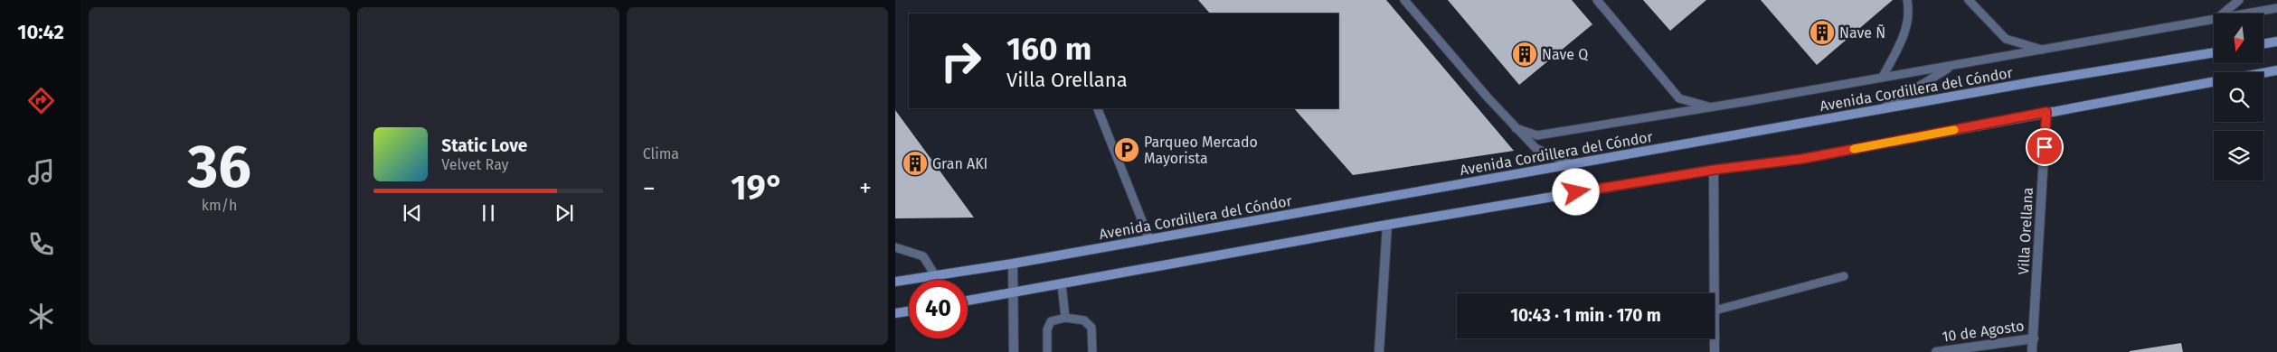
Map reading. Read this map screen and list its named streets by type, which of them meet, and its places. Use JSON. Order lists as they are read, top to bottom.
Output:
{
  "streets": {
    "street": ["Avenida Cordillera del Cóndor", "Villa Orellana", "10 de Agosto"]
  },
  "crossings": [
    ["Villa Orellana", "10 de Agosto"]
  ],
  "places": {
    "building": ["Nave Ñ", "Nave Q", "Gran AKI"],
    "parking": ["Parqueo Mercado Mayorista"]
  },
  "north": "bottom",
  "page": {
    "tabs": "10:42",
    "tile": [
      ["36", "km/h"],
      "Clima"
    ],
    "turn": ["160 m", "Villa Orellana"],
    "song": ["Static Love", "Velvet Ray"],
    "heat": ["−", "19°", "+"],
    "limit": "40",
    "trip": "10:43 · 1 min · 170 m"
  }
}
